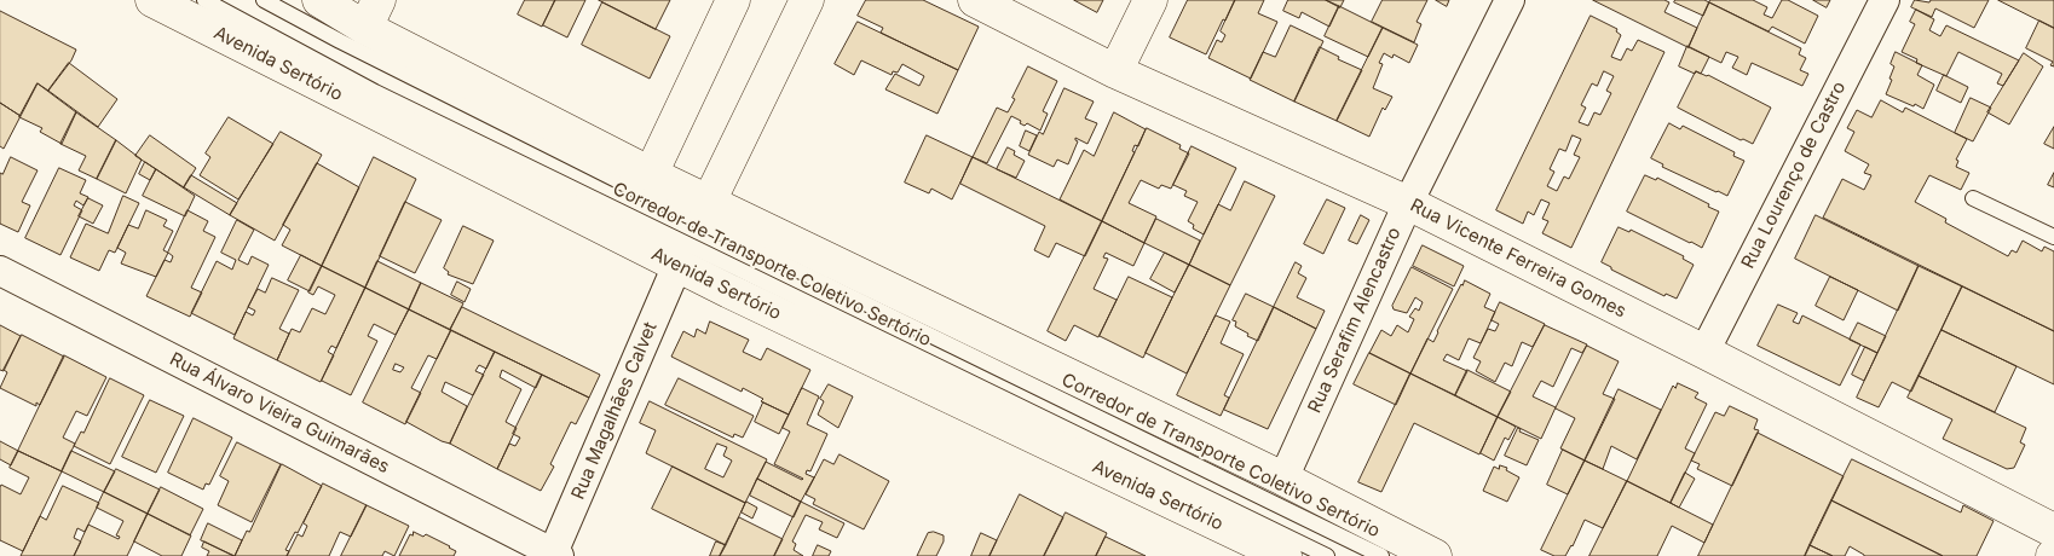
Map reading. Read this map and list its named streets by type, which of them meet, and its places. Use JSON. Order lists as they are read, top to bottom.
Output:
{
  "streets": {
    "main road": ["Avenida Sertório", "Rua Vicente Ferreira Gomes"],
    "street": [
      "Rua Lourenço de Castro",
      "Rua Serafim Alencastro",
      "Rua Magalhães Calvet",
      "Rua Álvaro Vieira Guimarães"
    ],
    "lane": ["Corredor de Transporte Coletivo Sertório"]
  },
  "crossings": [
    ["Avenida Sertório", "Rua Magalhães Calvet"],
    ["Rua Lourenço de Castro", "Rua Vicente Ferreira Gomes"],
    ["Rua Vicente Ferreira Gomes", "Rua Serafim Alencastro"],
    ["Rua Magalhães Calvet", "Rua Álvaro Vieira Guimarães"]
  ]
}
